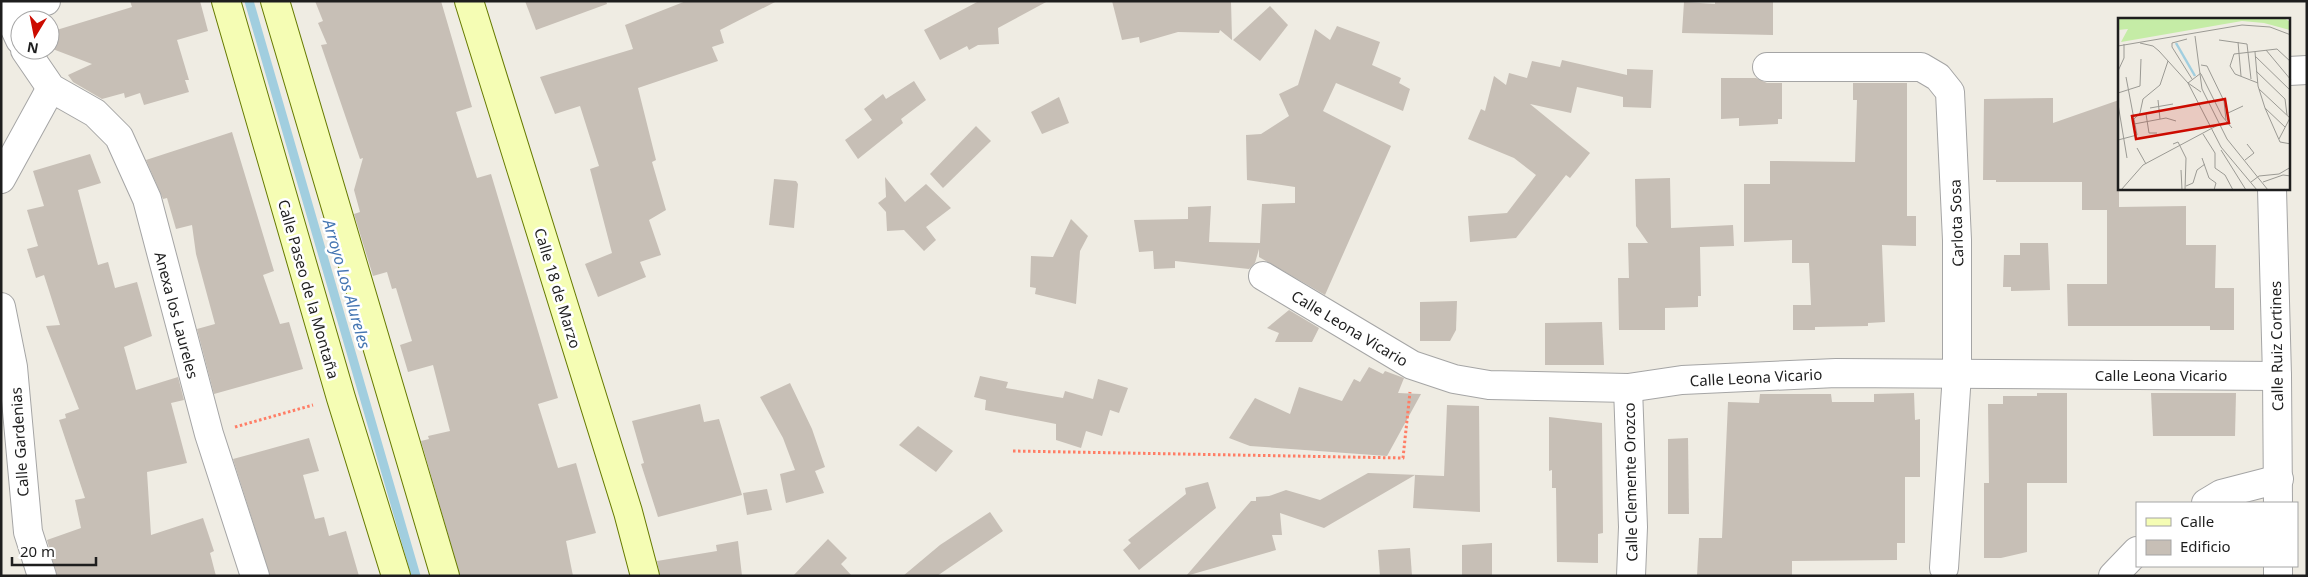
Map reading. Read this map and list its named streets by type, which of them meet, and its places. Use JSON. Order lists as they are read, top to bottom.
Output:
{
  "streets": {
    "main road": ["Calle 18 de Marzo", "Calle Paseo de la Montaña"],
    "street": [
      "Carlota Sosa",
      "Anexa los Laureles",
      "Calle Leona Vicario",
      "Calle Ruiz Cortines",
      "Calle Gardenias",
      "Calle Clemente Orozco"
    ]
  },
  "crossings": [
    ["Carlota Sosa", "Calle Leona Vicario"],
    ["Calle Leona Vicario", "Calle Ruiz Cortines"],
    ["Calle Leona Vicario", "Calle Clemente Orozco"]
  ],
  "water": ["Arroyo Los Alureles"],
  "legend": ["Calle", "Edificio"],
  "scale_bar": "20 m",
  "north": "bottom"
}
